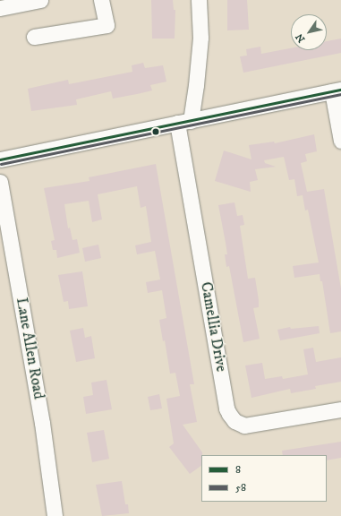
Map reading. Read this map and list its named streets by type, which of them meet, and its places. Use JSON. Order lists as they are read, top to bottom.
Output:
{
  "streets": {
    "street": ["Camellia Drive", "Lane Allen Road"]
  },
  "lines": ["transit line 8", "transit line 58"],
  "legend": ["8", "58"],
  "north": "bottom left"
}
